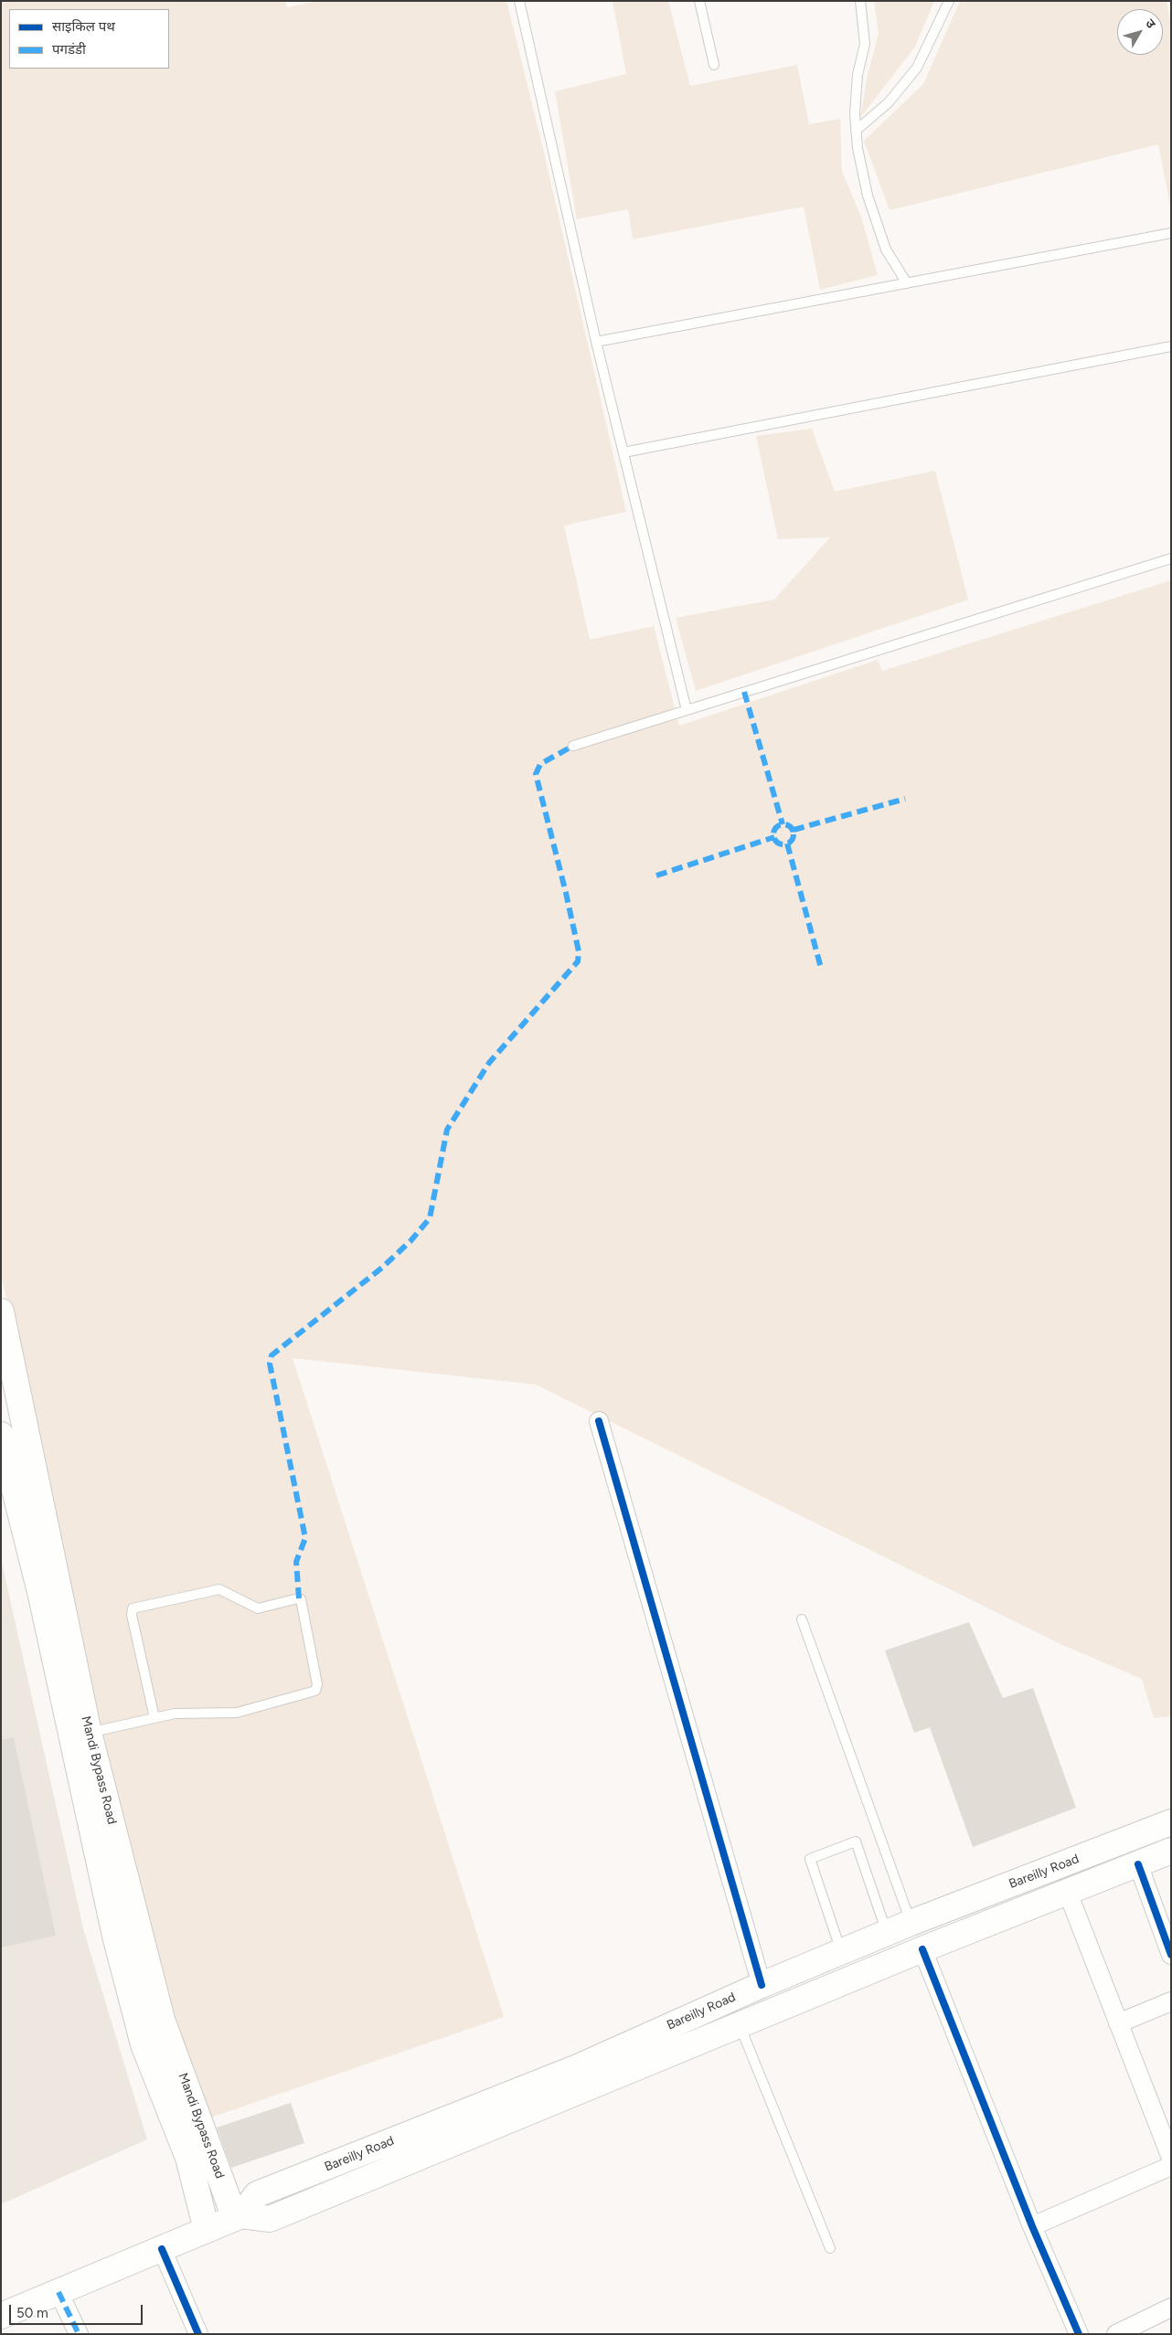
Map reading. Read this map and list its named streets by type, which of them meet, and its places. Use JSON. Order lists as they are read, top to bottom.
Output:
{
  "streets": {
    "main road": ["Mandi Bypass Road", "Bareilly Road"]
  },
  "crossings": [
    ["Mandi Bypass Road", "Bareilly Road"]
  ],
  "legend": ["साइकिल पथ", "पगडंडी"],
  "scale_bar": "50 m",
  "north": "top right"
}
